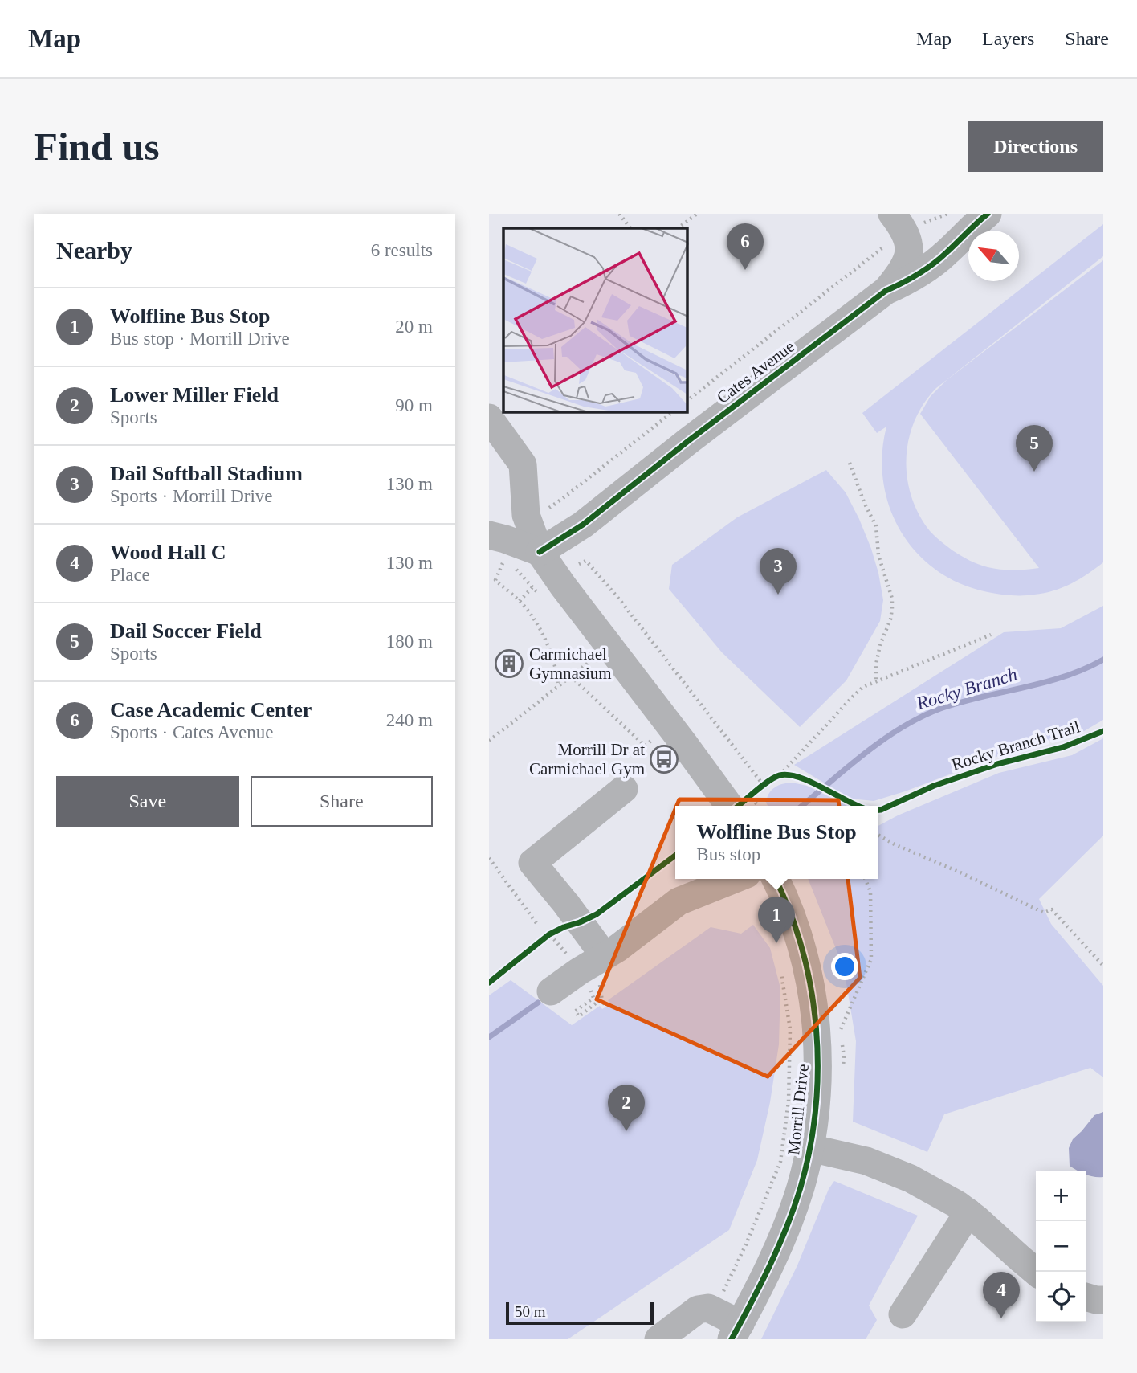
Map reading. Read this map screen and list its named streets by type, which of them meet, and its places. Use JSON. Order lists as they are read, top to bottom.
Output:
{
  "streets": {
    "street": ["Cates Avenue", "Morrill Drive"],
    "cycle path": ["Rocky Branch Trail"]
  },
  "water": ["Rocky Branch"],
  "places": {
    "building": ["Carmichael Gymnasium"],
    "bus stop": ["Morrill Dr at Carmichael Gym"]
  },
  "scale_bar": "50 m",
  "north": "top left",
  "page": {
    "header": "Map",
    "nav": ["Map", "Layers", "Share"],
    "buttons": [
      "Directions",
      ["Save", "Share"]
    ],
    "title": "Find us",
    "heading": ["Nearby", "6 results"],
    "pins": [
      "6",
      "5",
      "3",
      "1",
      "2",
      "4"
    ],
    "list": [
      {
        "mark": "1",
        "name": "Wolfline Bus Stop",
        "note": "Bus stop · Morrill Drive",
        "value": "20 m"
      },
      {
        "mark": "2",
        "name": "Lower Miller Field",
        "note": "Sports",
        "value": "90 m"
      },
      {
        "mark": "3",
        "name": "Dail Softball Stadium",
        "note": "Sports · Morrill Drive",
        "value": "130 m"
      },
      {
        "mark": "4",
        "name": "Wood Hall C",
        "note": "Place",
        "value": "130 m"
      },
      {
        "mark": "5",
        "name": "Dail Soccer Field",
        "note": "Sports",
        "value": "180 m"
      },
      {
        "mark": "6",
        "name": "Case Academic Center",
        "note": "Sports · Cates Avenue",
        "value": "240 m"
      }
    ],
    "popup": ["Wolfline Bus Stop", "Bus stop"],
    "map_buttons": ["+", "−"],
    "scale": "50 m"
  }
}
